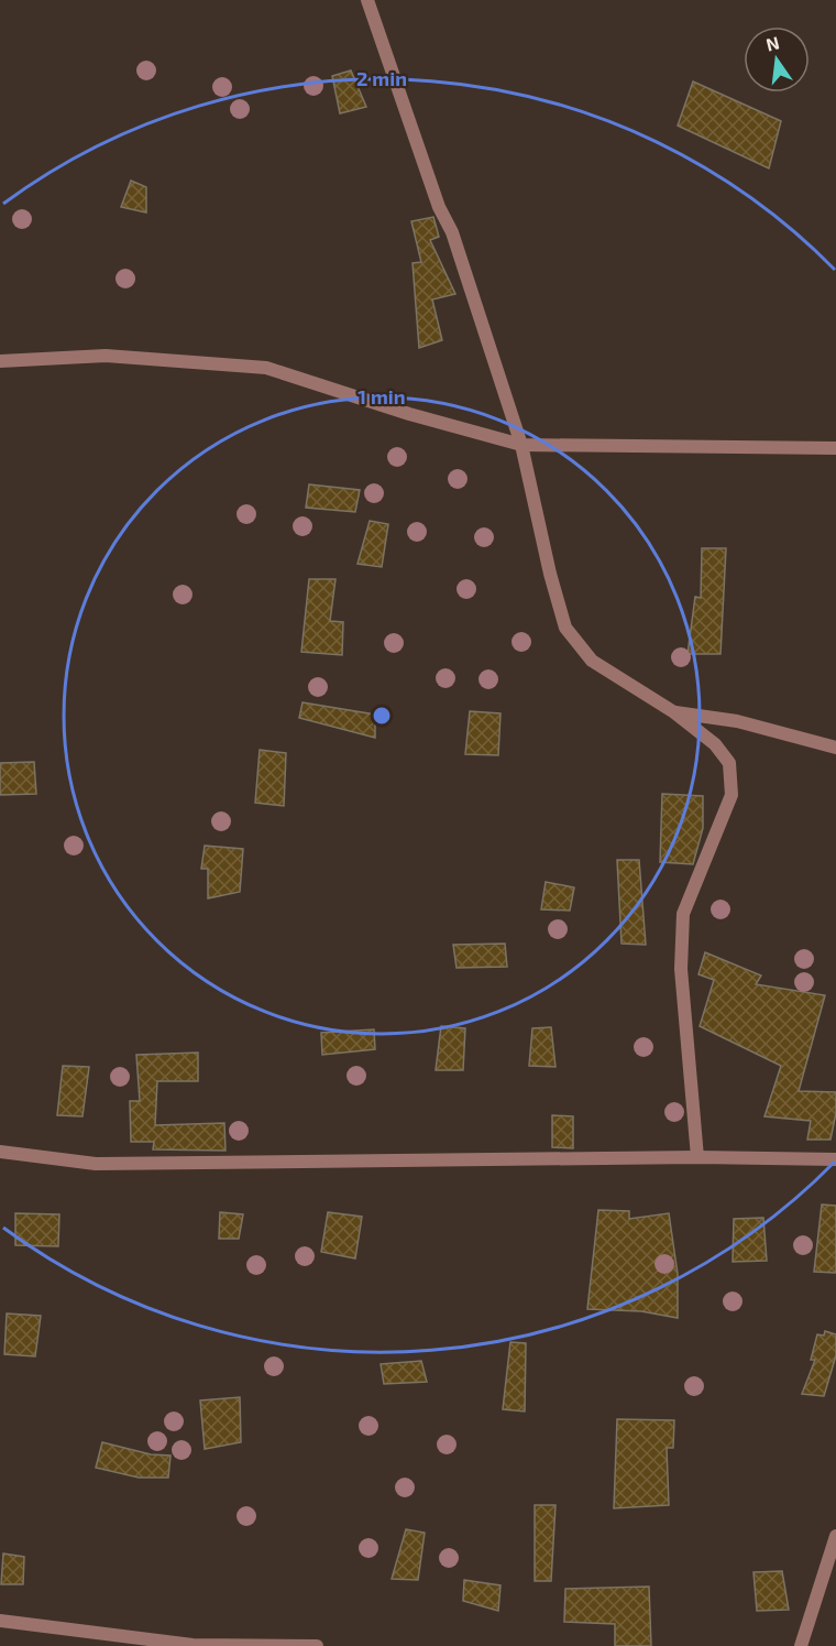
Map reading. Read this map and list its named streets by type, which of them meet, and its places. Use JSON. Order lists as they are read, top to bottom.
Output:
{
  "north": "top",
  "rings": ["2 min", "1 min"]
}
